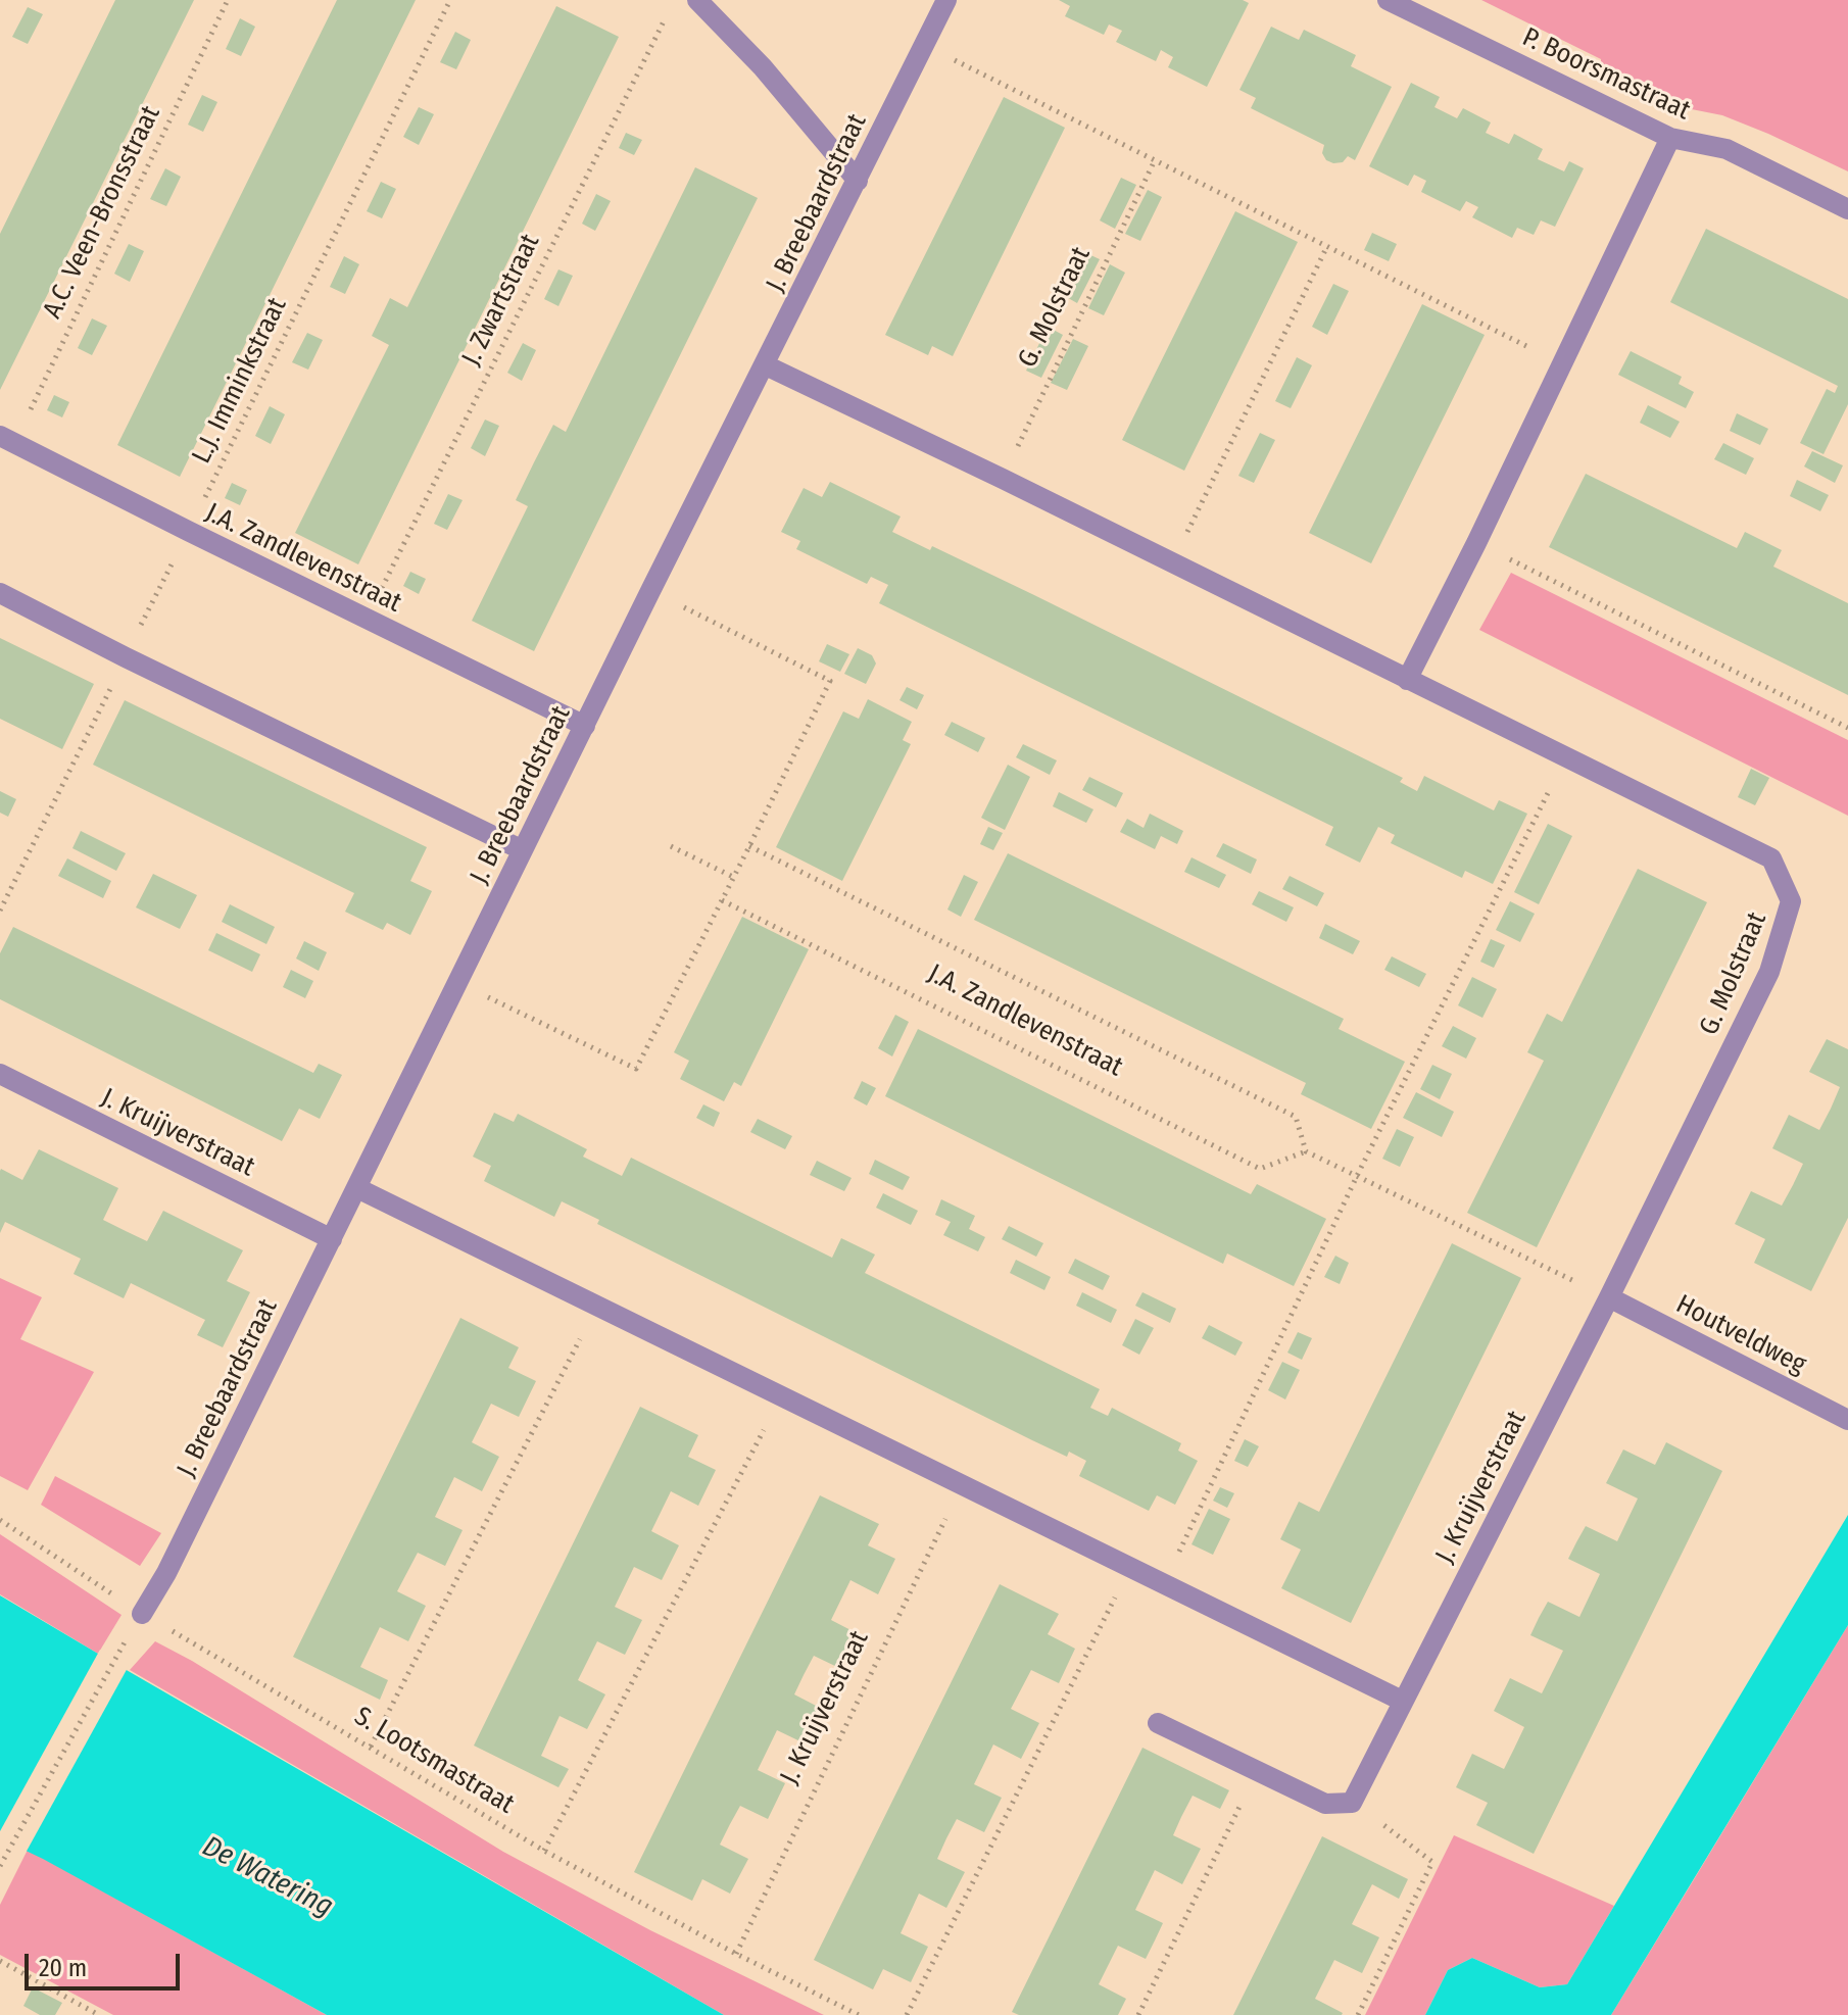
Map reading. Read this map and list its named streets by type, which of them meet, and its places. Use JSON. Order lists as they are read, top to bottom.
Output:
{
  "streets": {
    "street": [
      "P. Boorsmastraat",
      "J. Breebaardstraat",
      "G. Molstraat",
      "J.A. Zandlevenstraat",
      "J. Kruijverstraat",
      "Houtveldweg"
    ],
    "path": [
      "A.C. Veen-Bronsstraat",
      "J. Zwartstraat",
      "L.J. Imminkstraat",
      "S. Lootsmastraat"
    ]
  },
  "crossings": [
    ["J. Breebaardstraat", "G. Molstraat"],
    ["J. Breebaardstraat", "J.A. Zandlevenstraat"],
    ["J. Breebaardstraat", "J. Kruijverstraat"],
    ["J. Breebaardstraat", "S. Lootsmastraat"],
    ["A.C. Veen-Bronsstraat", "J.A. Zandlevenstraat"],
    ["J. Zwartstraat", "J.A. Zandlevenstraat"],
    ["G. Molstraat", "J. Kruijverstraat"],
    ["G. Molstraat", "Houtveldweg"],
    ["L.J. Imminkstraat", "J.A. Zandlevenstraat"],
    ["J. Kruijverstraat", "Houtveldweg"],
    ["J. Kruijverstraat", "S. Lootsmastraat"]
  ],
  "water": ["De Watering"],
  "scale_bar": "20 m"
}
